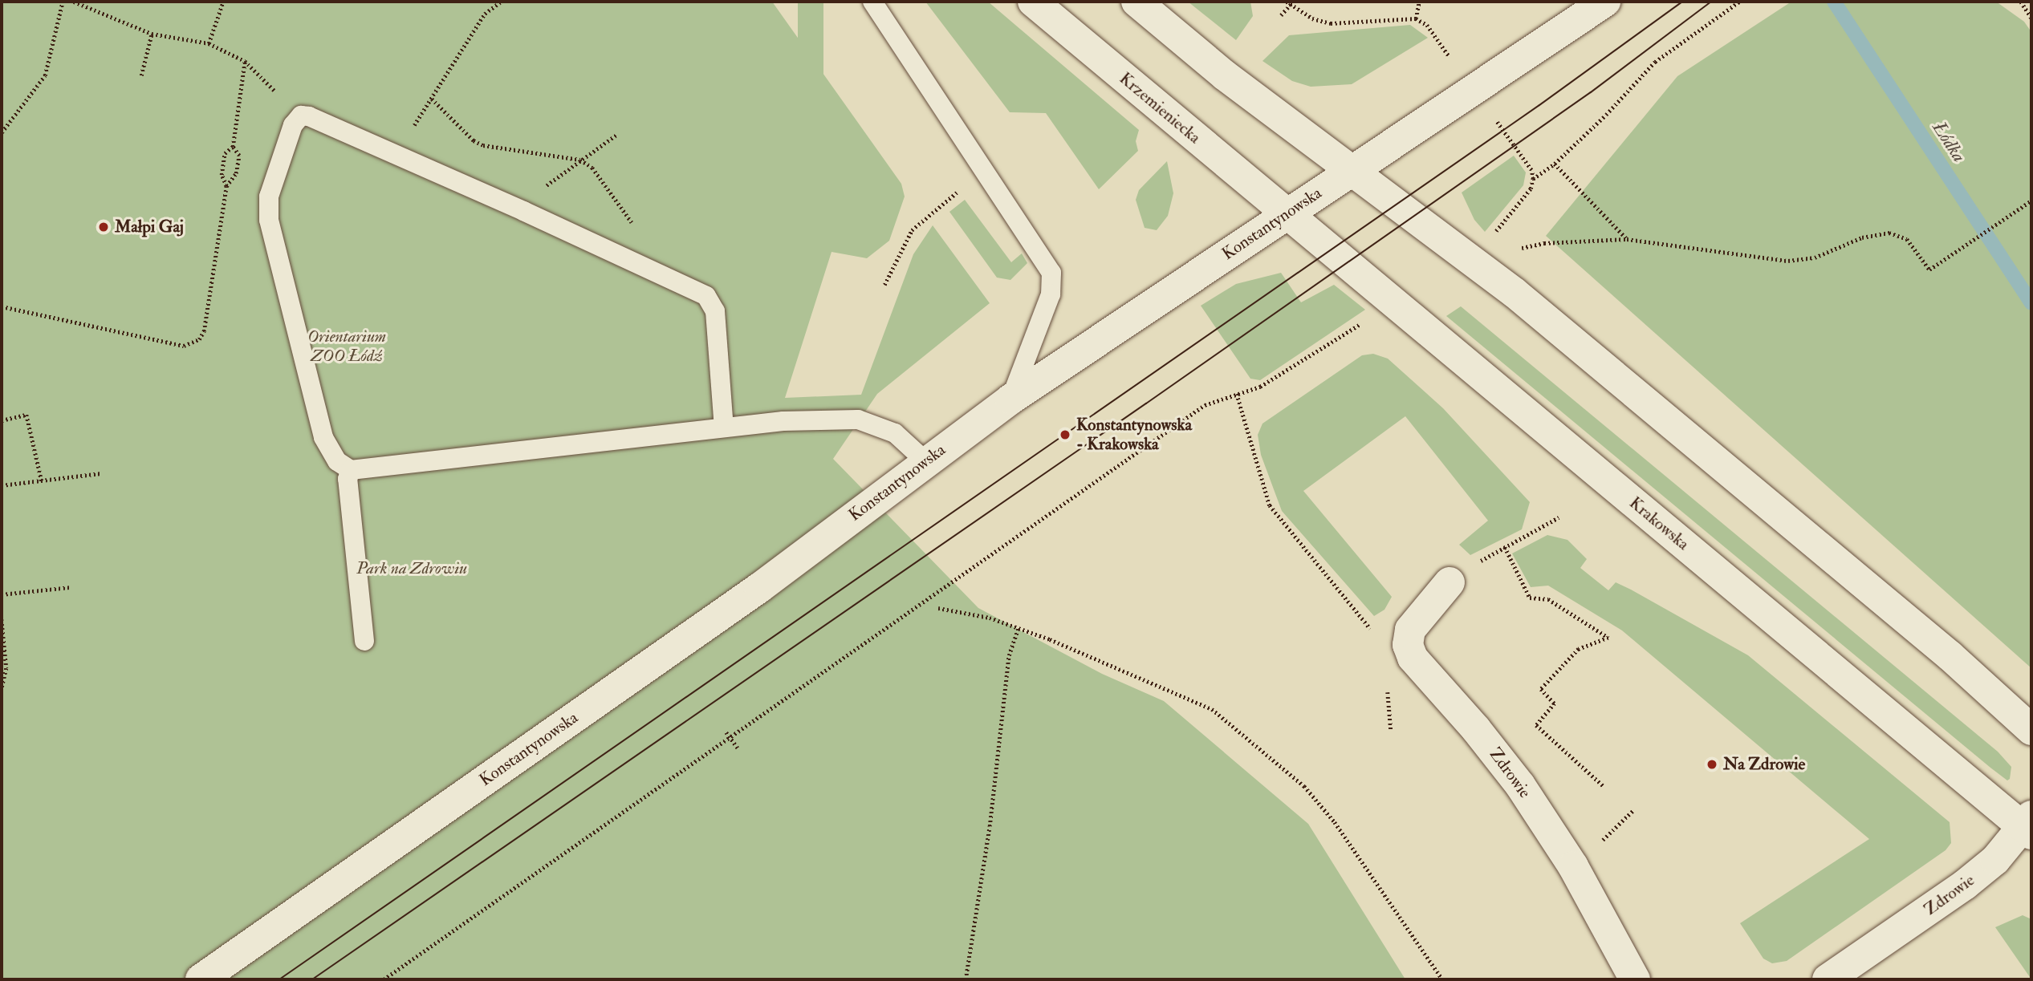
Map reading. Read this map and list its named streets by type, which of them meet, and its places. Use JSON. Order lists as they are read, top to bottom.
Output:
{
  "streets": {
    "main road": [
      "Krzemieniecka",
      "Konstantynowska",
      "Krakowska",
      "Zdrowie"
    ]
  },
  "crossings": [
    ["Krzemieniecka", "Konstantynowska"],
    ["Krzemieniecka", "Krakowska"],
    ["Konstantynowska", "Krakowska"],
    ["Krakowska", "Zdrowie"]
  ],
  "water": ["Łódka"],
  "parks": ["Orientarium ZOO Łódź", "Park na Zdrowiu"],
  "places": ["Małpi Gaj", "Konstantynowska - Krakowska", "Na Zdrowie"]
}
